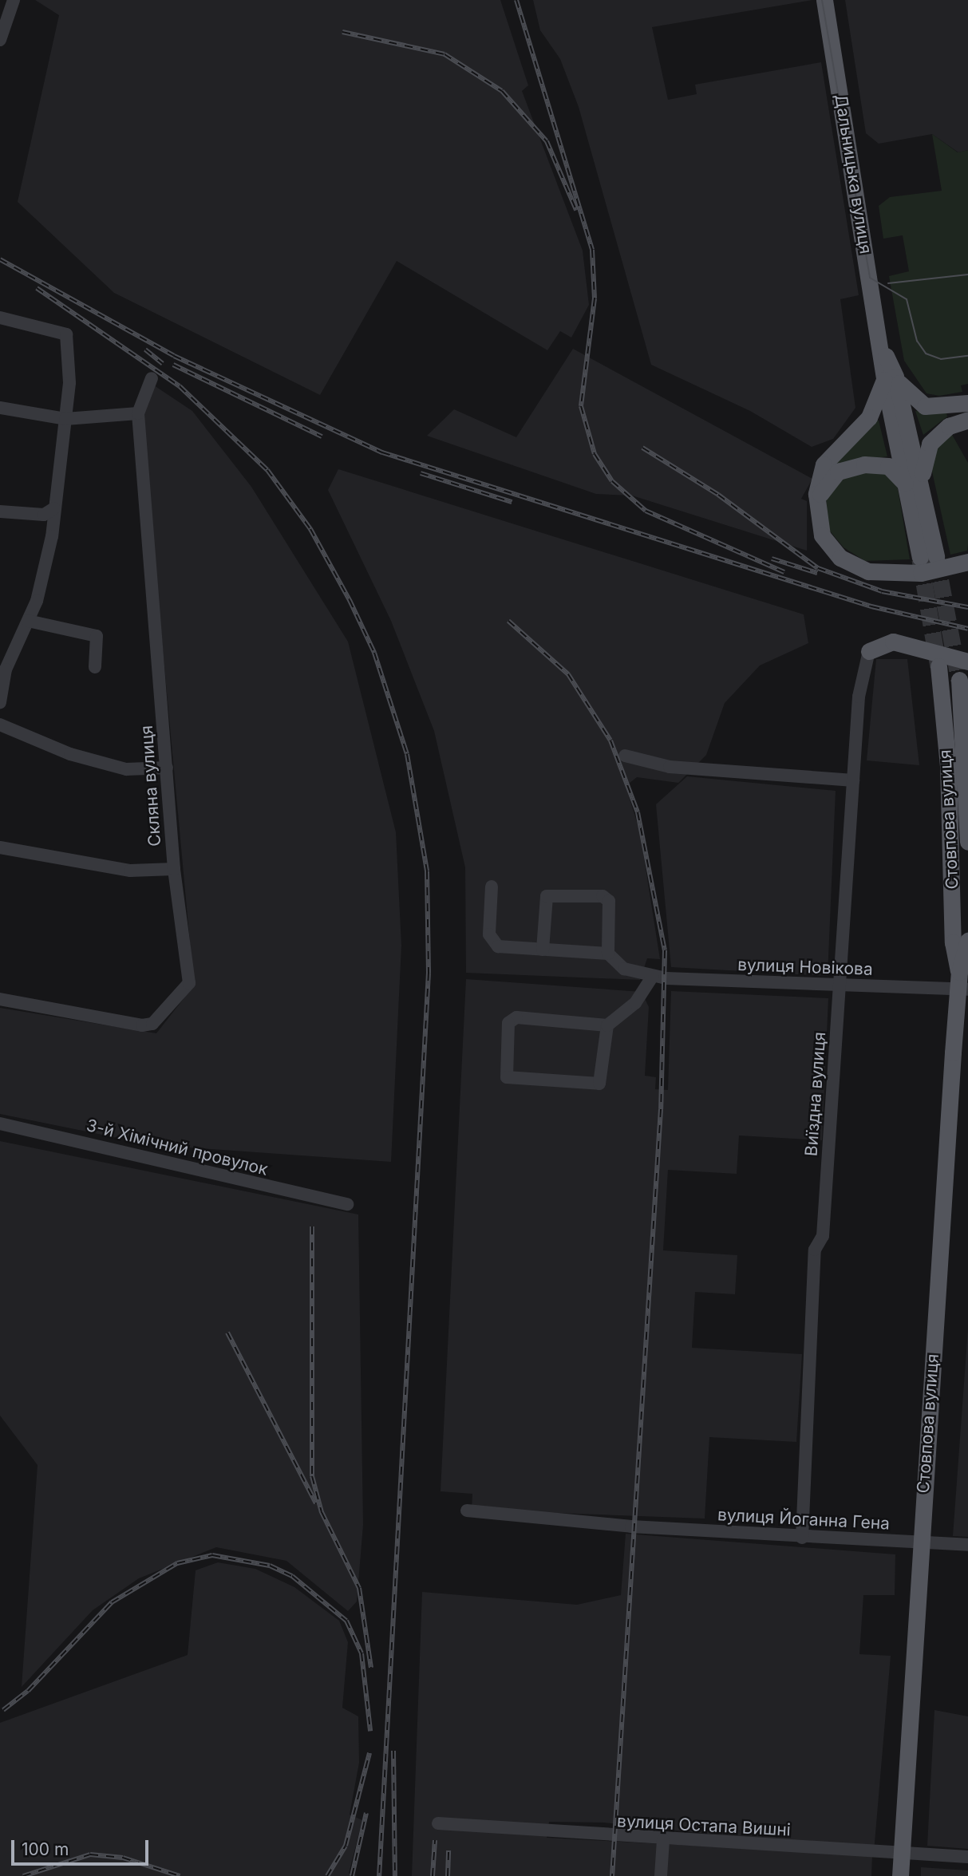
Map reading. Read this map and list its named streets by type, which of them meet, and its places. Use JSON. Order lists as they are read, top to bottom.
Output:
{
  "streets": {
    "main road": ["Дальницька вулиця", "Стовпова вулиця"],
    "street": [
      "Скляна вулиця",
      "вулиця Новікова",
      "Виїздна вулиця",
      "3-й Хімічний провулок",
      "вулиця Йоганна Гена",
      "вулиця Остапа Вишні"
    ]
  },
  "crossings": [
    ["Стовпова вулиця", "вулиця Новікова"],
    ["Стовпова вулиця", "вулиця Йоганна Гена"],
    ["Стовпова вулиця", "вулиця Остапа Вишні"],
    ["вулиця Новікова", "Виїздна вулиця"],
    ["Виїздна вулиця", "вулиця Йоганна Гена"]
  ],
  "scale_bar": "100 m"
}
